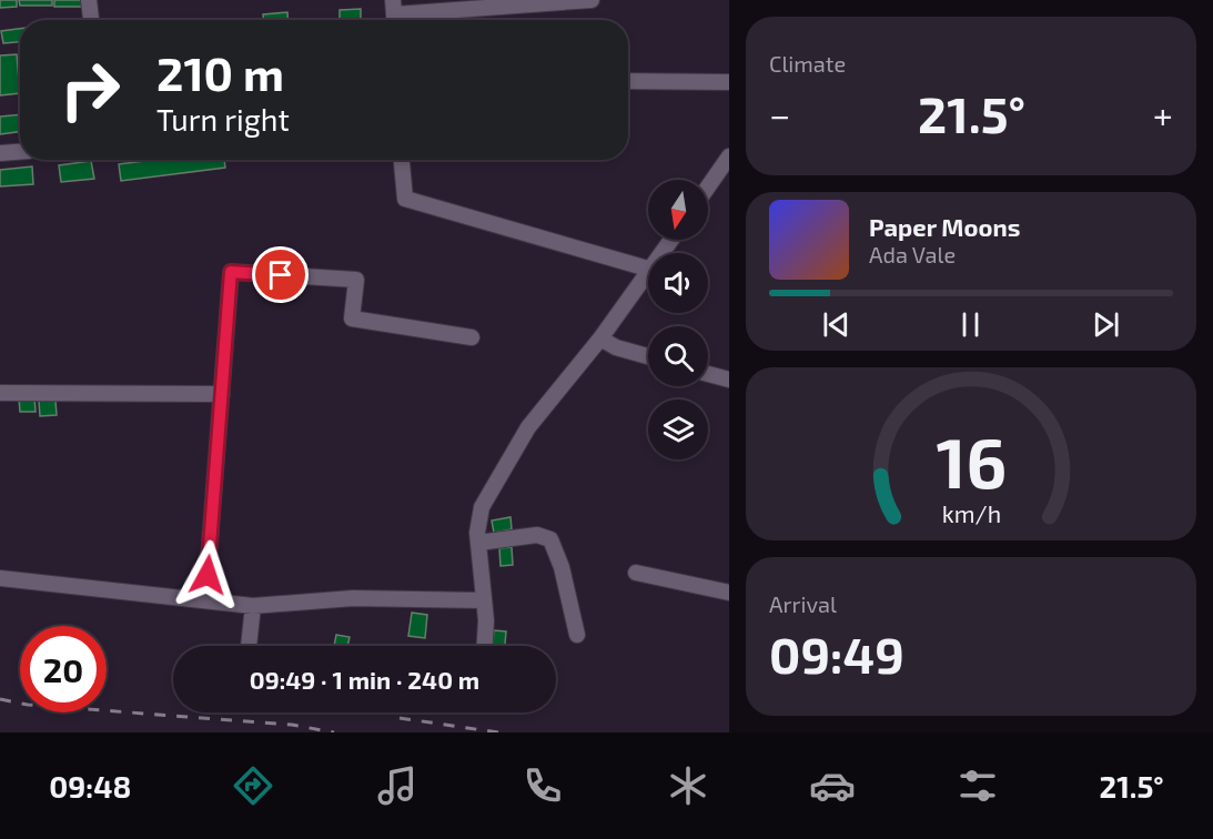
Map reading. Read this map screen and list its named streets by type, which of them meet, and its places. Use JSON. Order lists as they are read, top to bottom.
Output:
{
  "north": "bottom",
  "page": {
    "tile": [
      "Climate",
      ["Arrival", "09:49"]
    ],
    "turn": ["210 m", "Turn right"],
    "heat": ["−", "21.5°", "+"],
    "song": ["Paper Moons", "Ada Vale"],
    "limit": "20",
    "trip": "09:49 · 1 min · 240 m",
    "tabs": ["09:48", "21.5°"],
    "gauge": ["16", "km/h"]
  }
}
